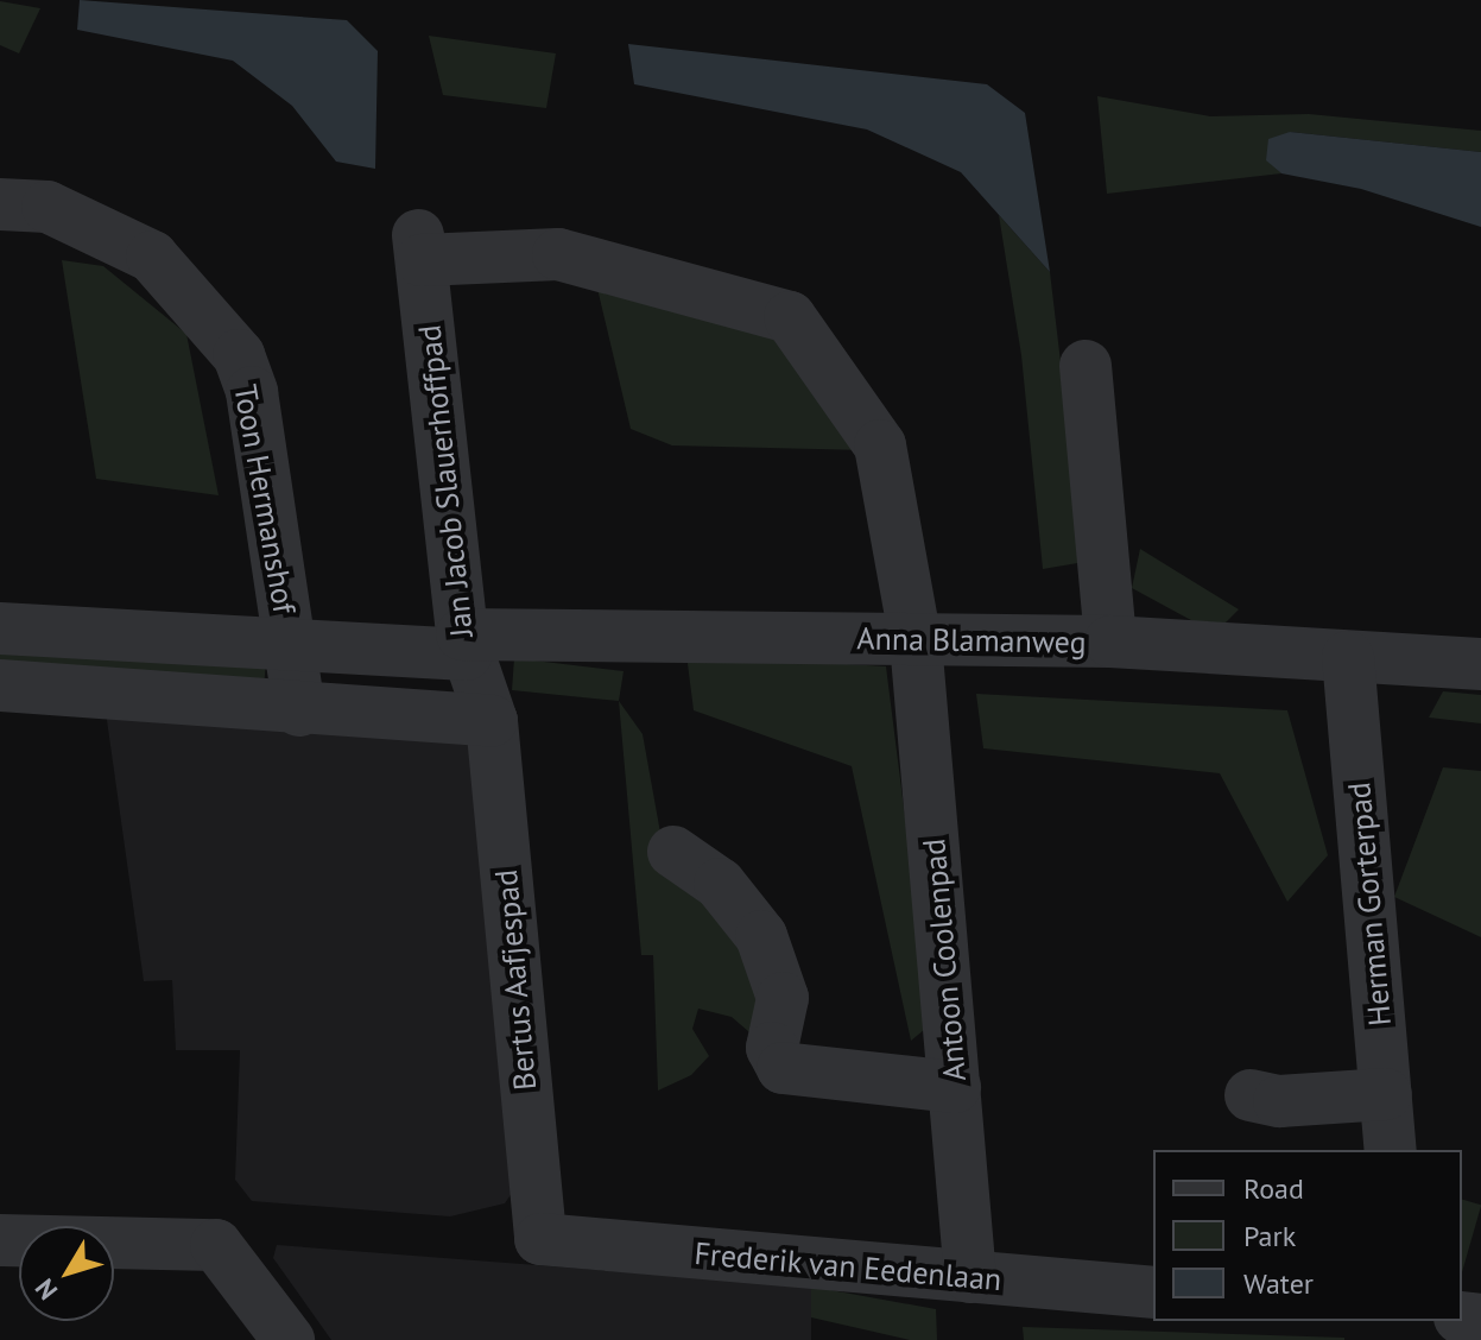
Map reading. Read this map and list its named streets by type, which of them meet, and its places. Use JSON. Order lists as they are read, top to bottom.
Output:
{
  "streets": {
    "street": [
      "Jan Jacob Slauerhoffpad",
      "Toon Hermanshof",
      "Anna Blamanweg",
      "Herman Gorterpad",
      "Antoon Coolenpad",
      "Bertus Aafjespad",
      "Frederik van Eedenlaan"
    ]
  },
  "crossings": [
    ["Jan Jacob Slauerhoffpad", "Anna Blamanweg"],
    ["Jan Jacob Slauerhoffpad", "Antoon Coolenpad"],
    ["Jan Jacob Slauerhoffpad", "Bertus Aafjespad"],
    ["Toon Hermanshof", "Anna Blamanweg"],
    ["Anna Blamanweg", "Herman Gorterpad"],
    ["Anna Blamanweg", "Antoon Coolenpad"],
    ["Antoon Coolenpad", "Frederik van Eedenlaan"],
    ["Bertus Aafjespad", "Frederik van Eedenlaan"]
  ],
  "legend": ["Road", "Park", "Water"],
  "north": "bottom left"
}
